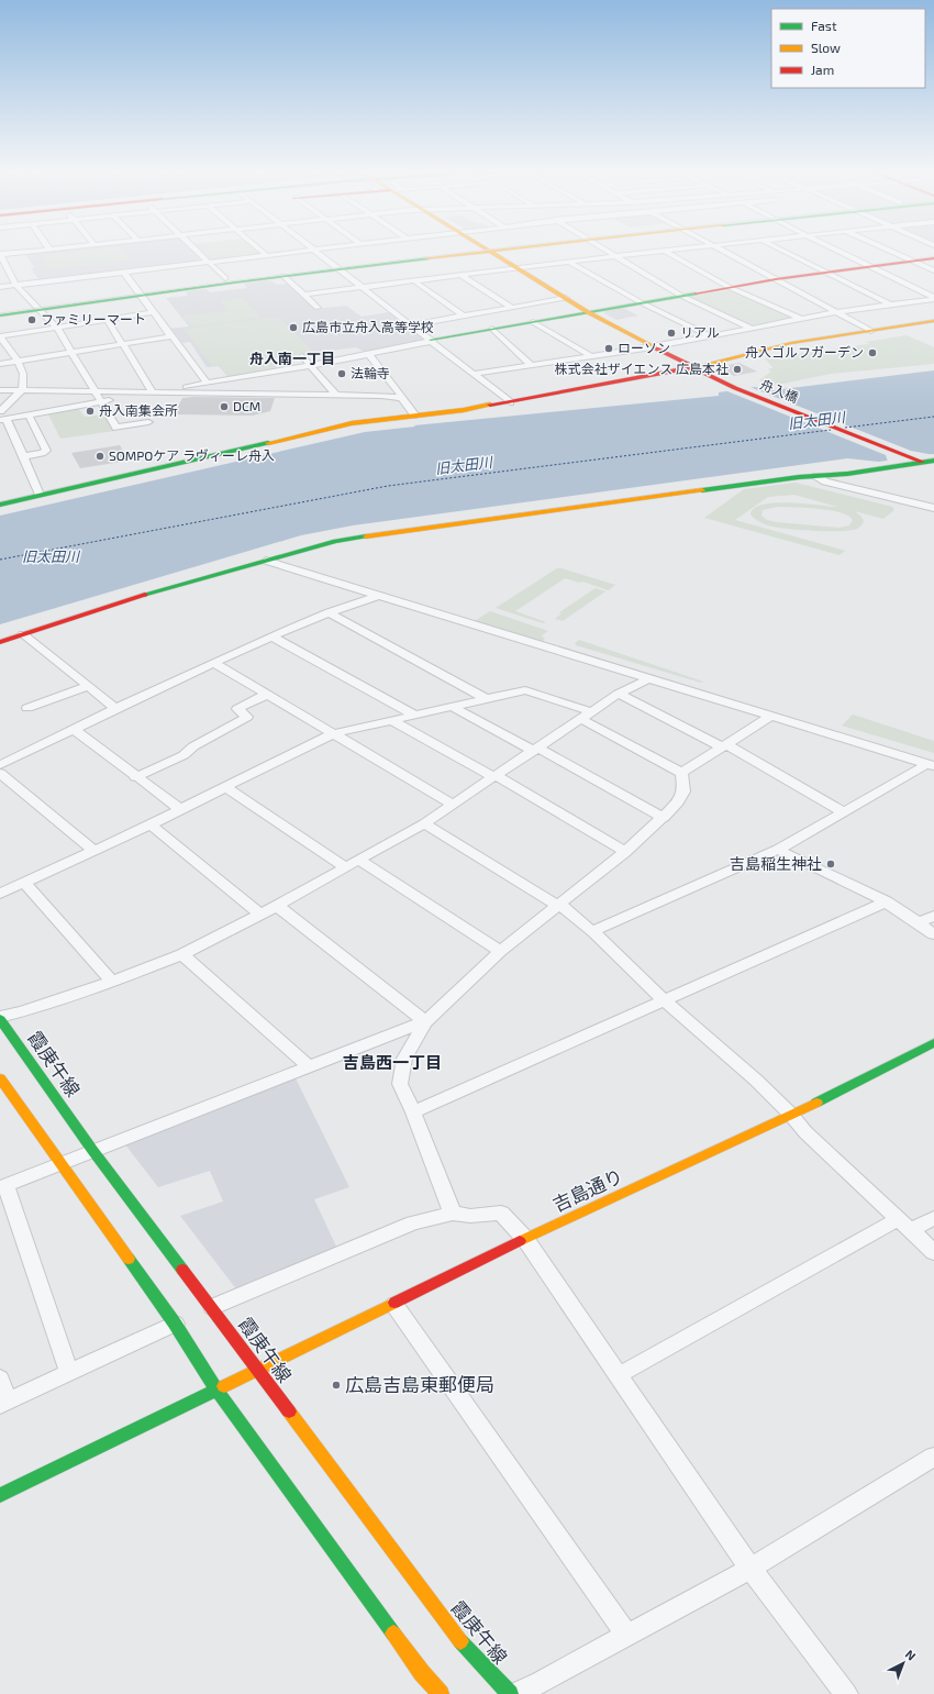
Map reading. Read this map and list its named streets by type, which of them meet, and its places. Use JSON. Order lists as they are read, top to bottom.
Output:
{
  "streets": {
    "street": ["舟入橋", "霞庚午線", "吉島通り"]
  },
  "crossings": [
    ["霞庚午線", "吉島通り"]
  ],
  "districts": ["舟入南一丁目", "吉島西一丁目"],
  "water": ["旧太田川"],
  "places": [
    "ファミリーマート",
    "広島市立舟入高等学校",
    "リアル",
    "ローソン",
    "舟入ゴルフガーデン",
    "株式会社ザイエンス 広島本社",
    "法輪寺",
    "DCM",
    "舟入南集会所",
    "SOMPOケア ラヴィーレ舟入",
    "吉島稲生神社",
    "広島吉島東郵便局"
  ],
  "legend": ["Fast", "Slow", "Jam"],
  "north": "top right"
}
